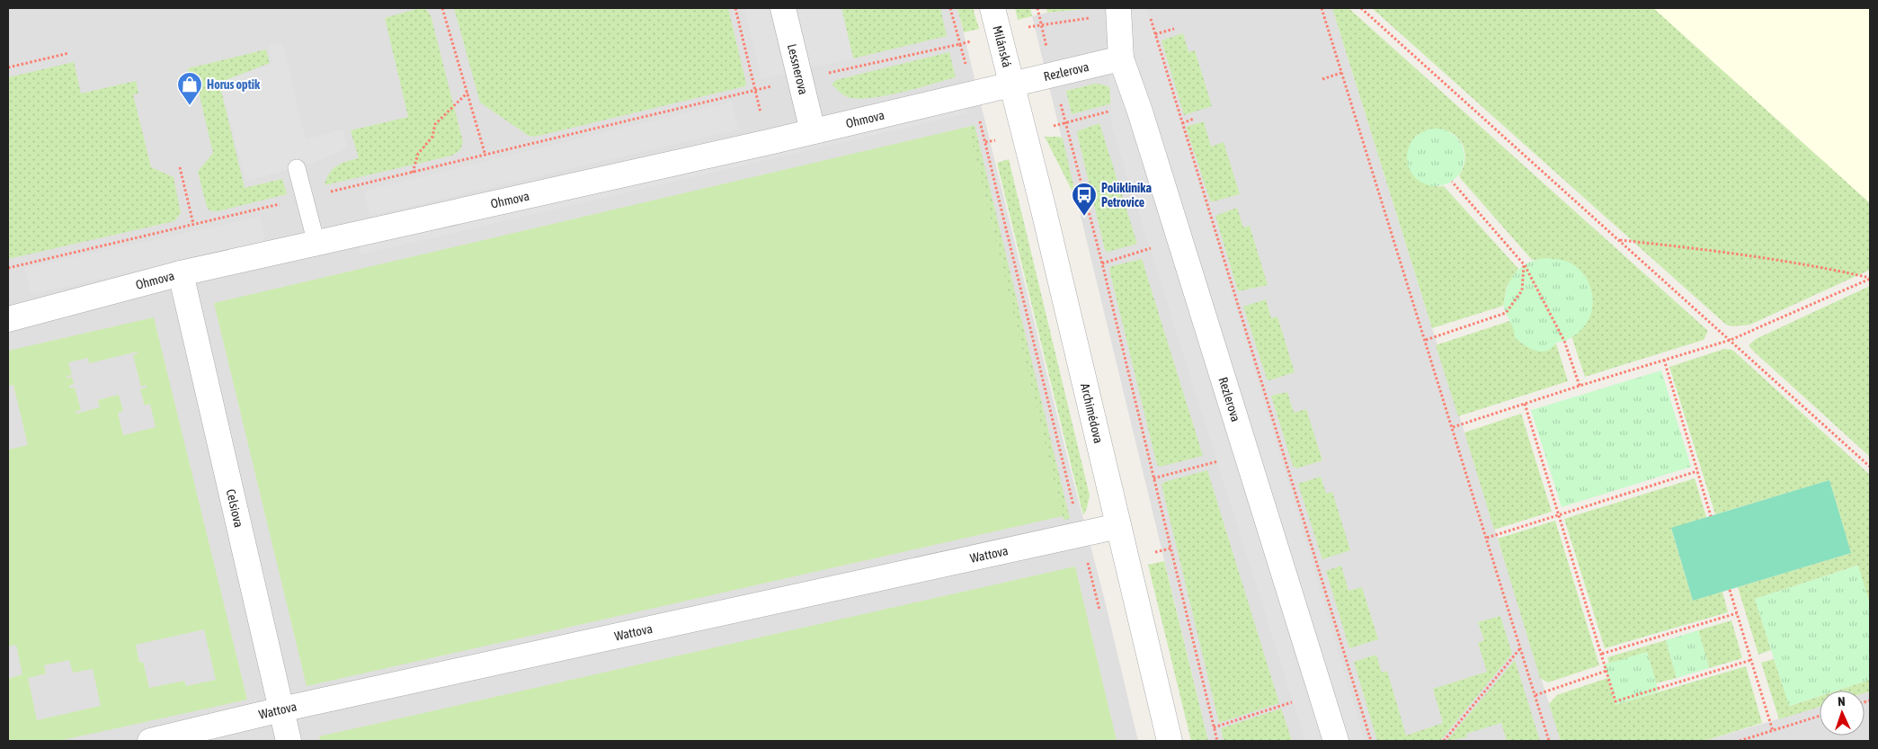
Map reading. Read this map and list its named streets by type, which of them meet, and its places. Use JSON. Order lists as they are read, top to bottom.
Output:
{
  "streets": {
    "street": [
      "Milánská",
      "Lessnerova",
      "Rezlerova",
      "Ohmova",
      "Archimédova",
      "Celsiova",
      "Wattova"
    ]
  },
  "crossings": [
    ["Milánská", "Rezlerova"],
    ["Milánská", "Ohmova"],
    ["Milánská", "Archimédova"],
    ["Lessnerova", "Ohmova"],
    ["Rezlerova", "Ohmova"],
    ["Rezlerova", "Archimédova"],
    ["Ohmova", "Archimédova"],
    ["Ohmova", "Celsiova"],
    ["Archimédova", "Wattova"],
    ["Celsiova", "Wattova"]
  ],
  "places": {
    "shop": ["Horus optik"],
    "bus stop": ["Poliklinika Petrovice"]
  },
  "north": "top"
}
